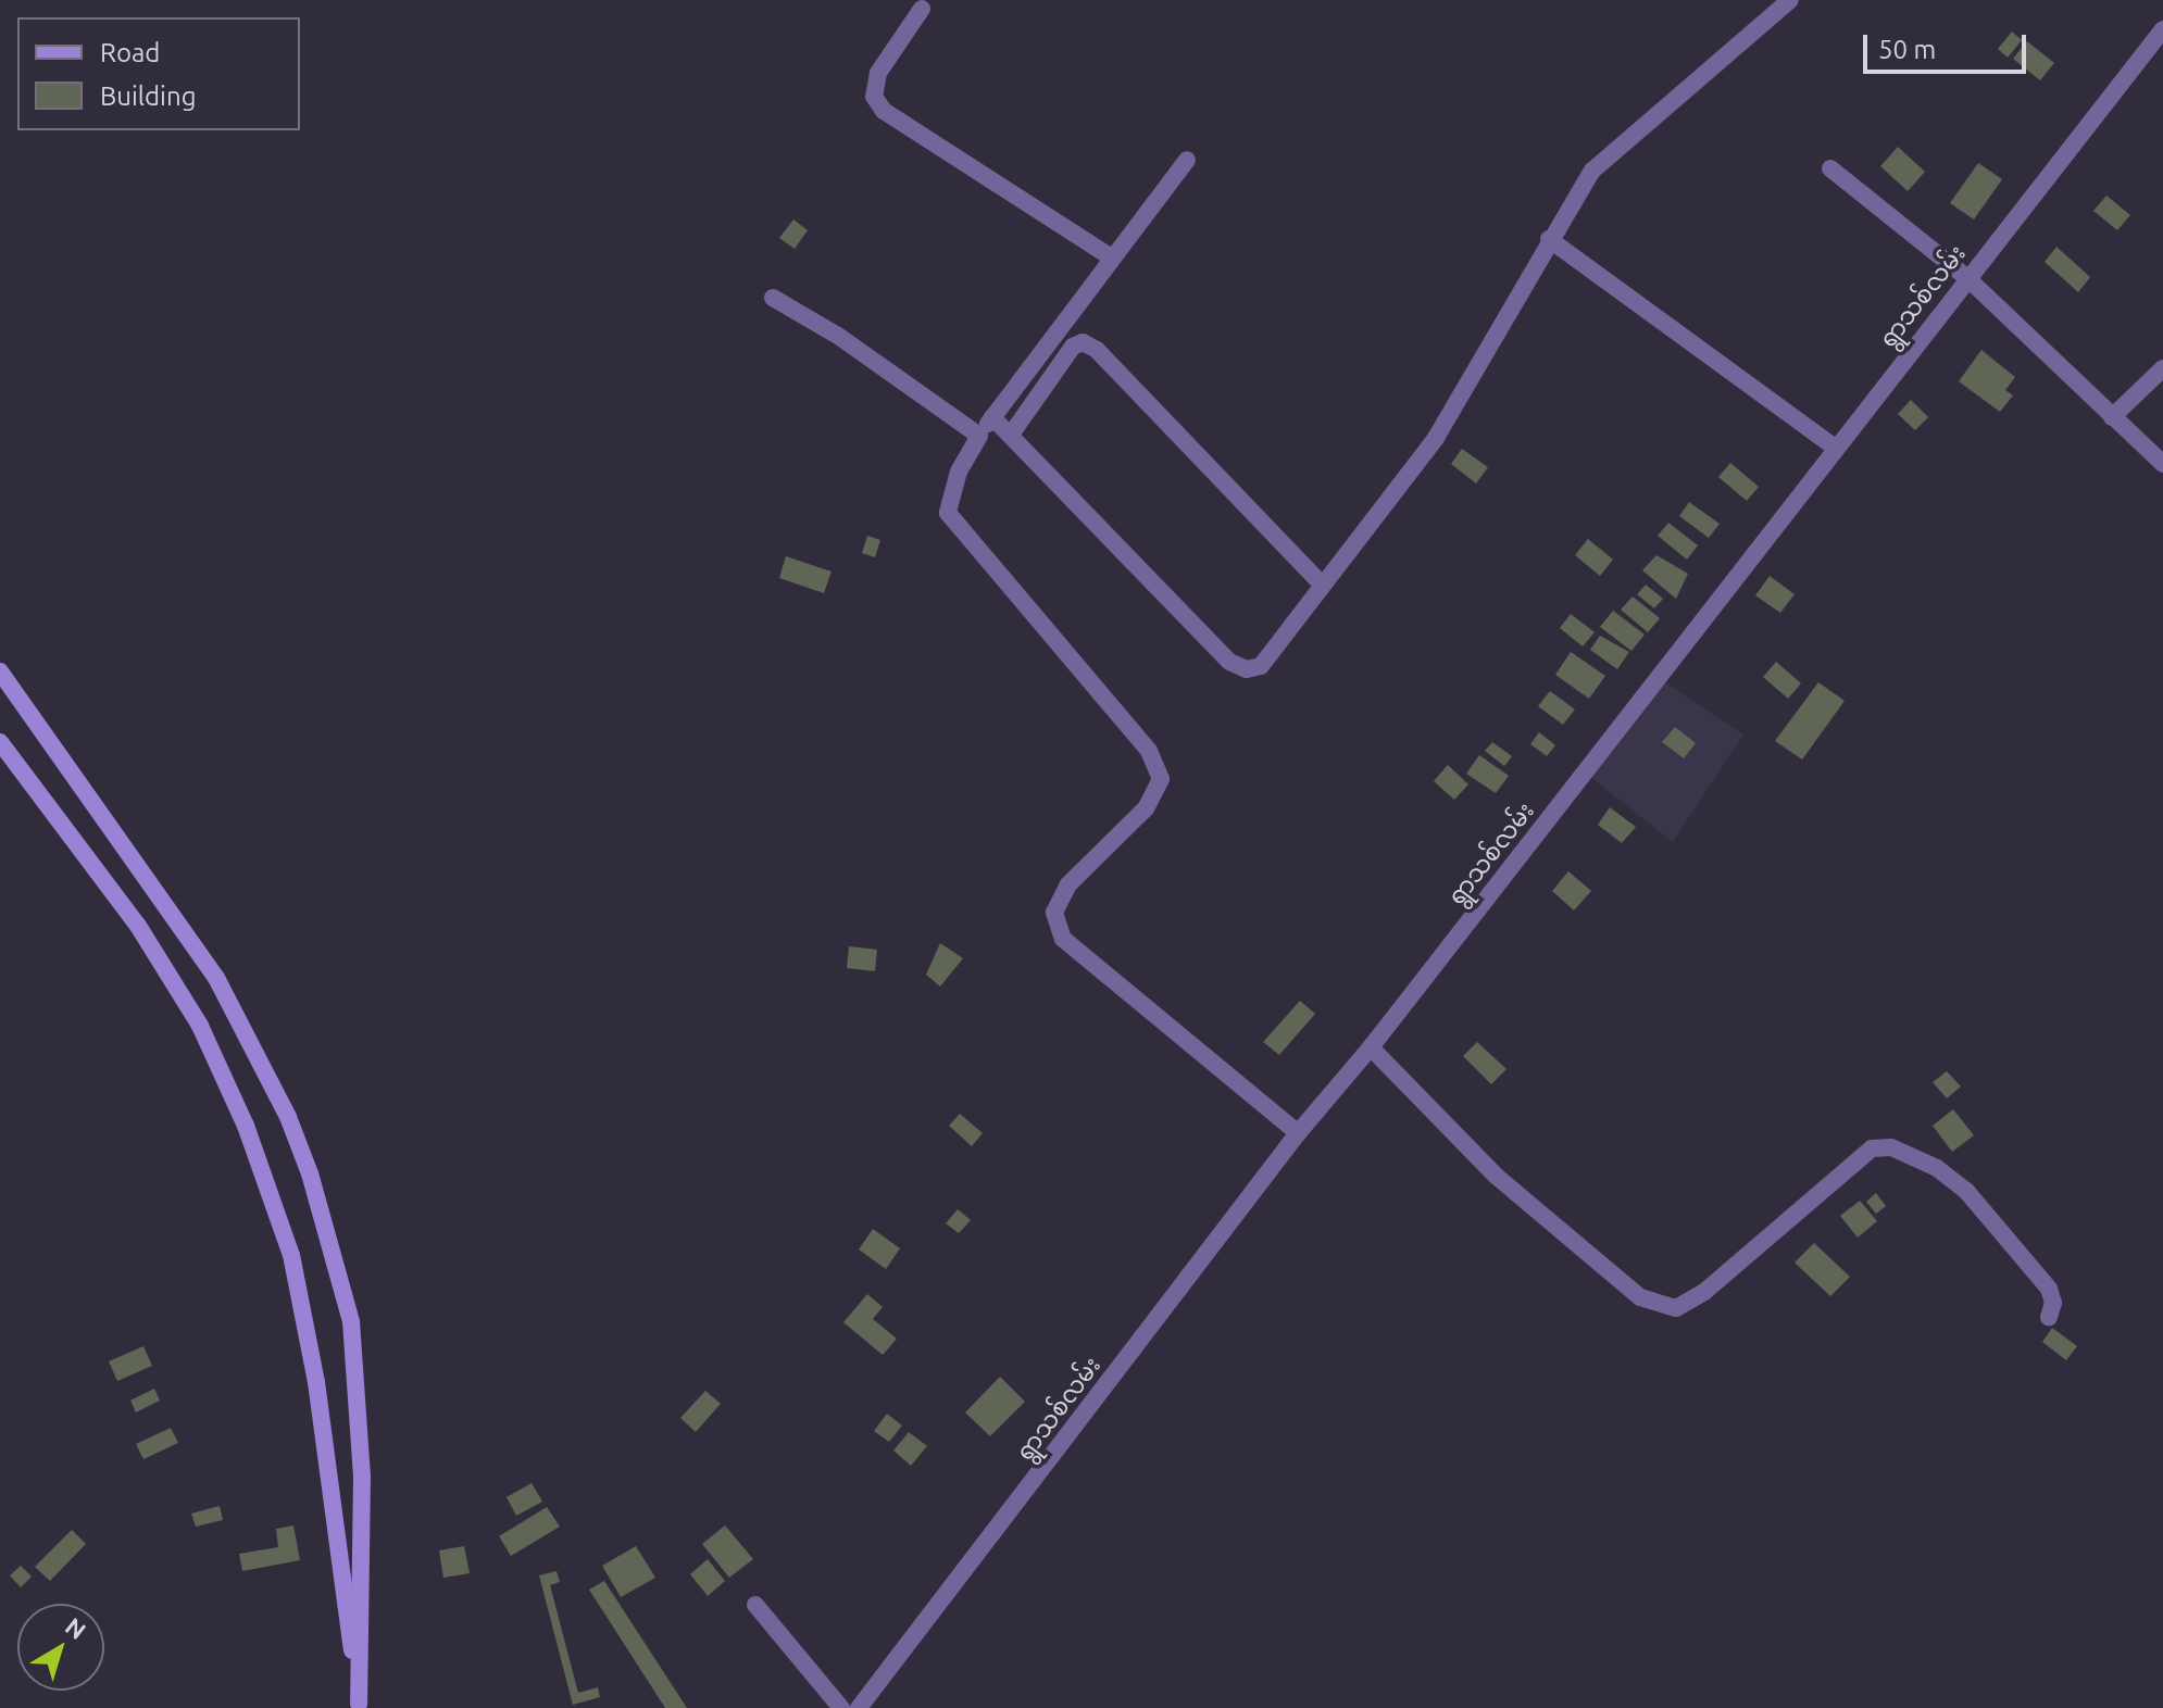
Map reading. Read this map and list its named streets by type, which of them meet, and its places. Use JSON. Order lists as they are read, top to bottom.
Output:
{
  "streets": {
    "street": ["ရွာသစ်လမ်း"]
  },
  "legend": ["Road", "Building"],
  "scale_bar": "50 m",
  "north": "top right"
}
